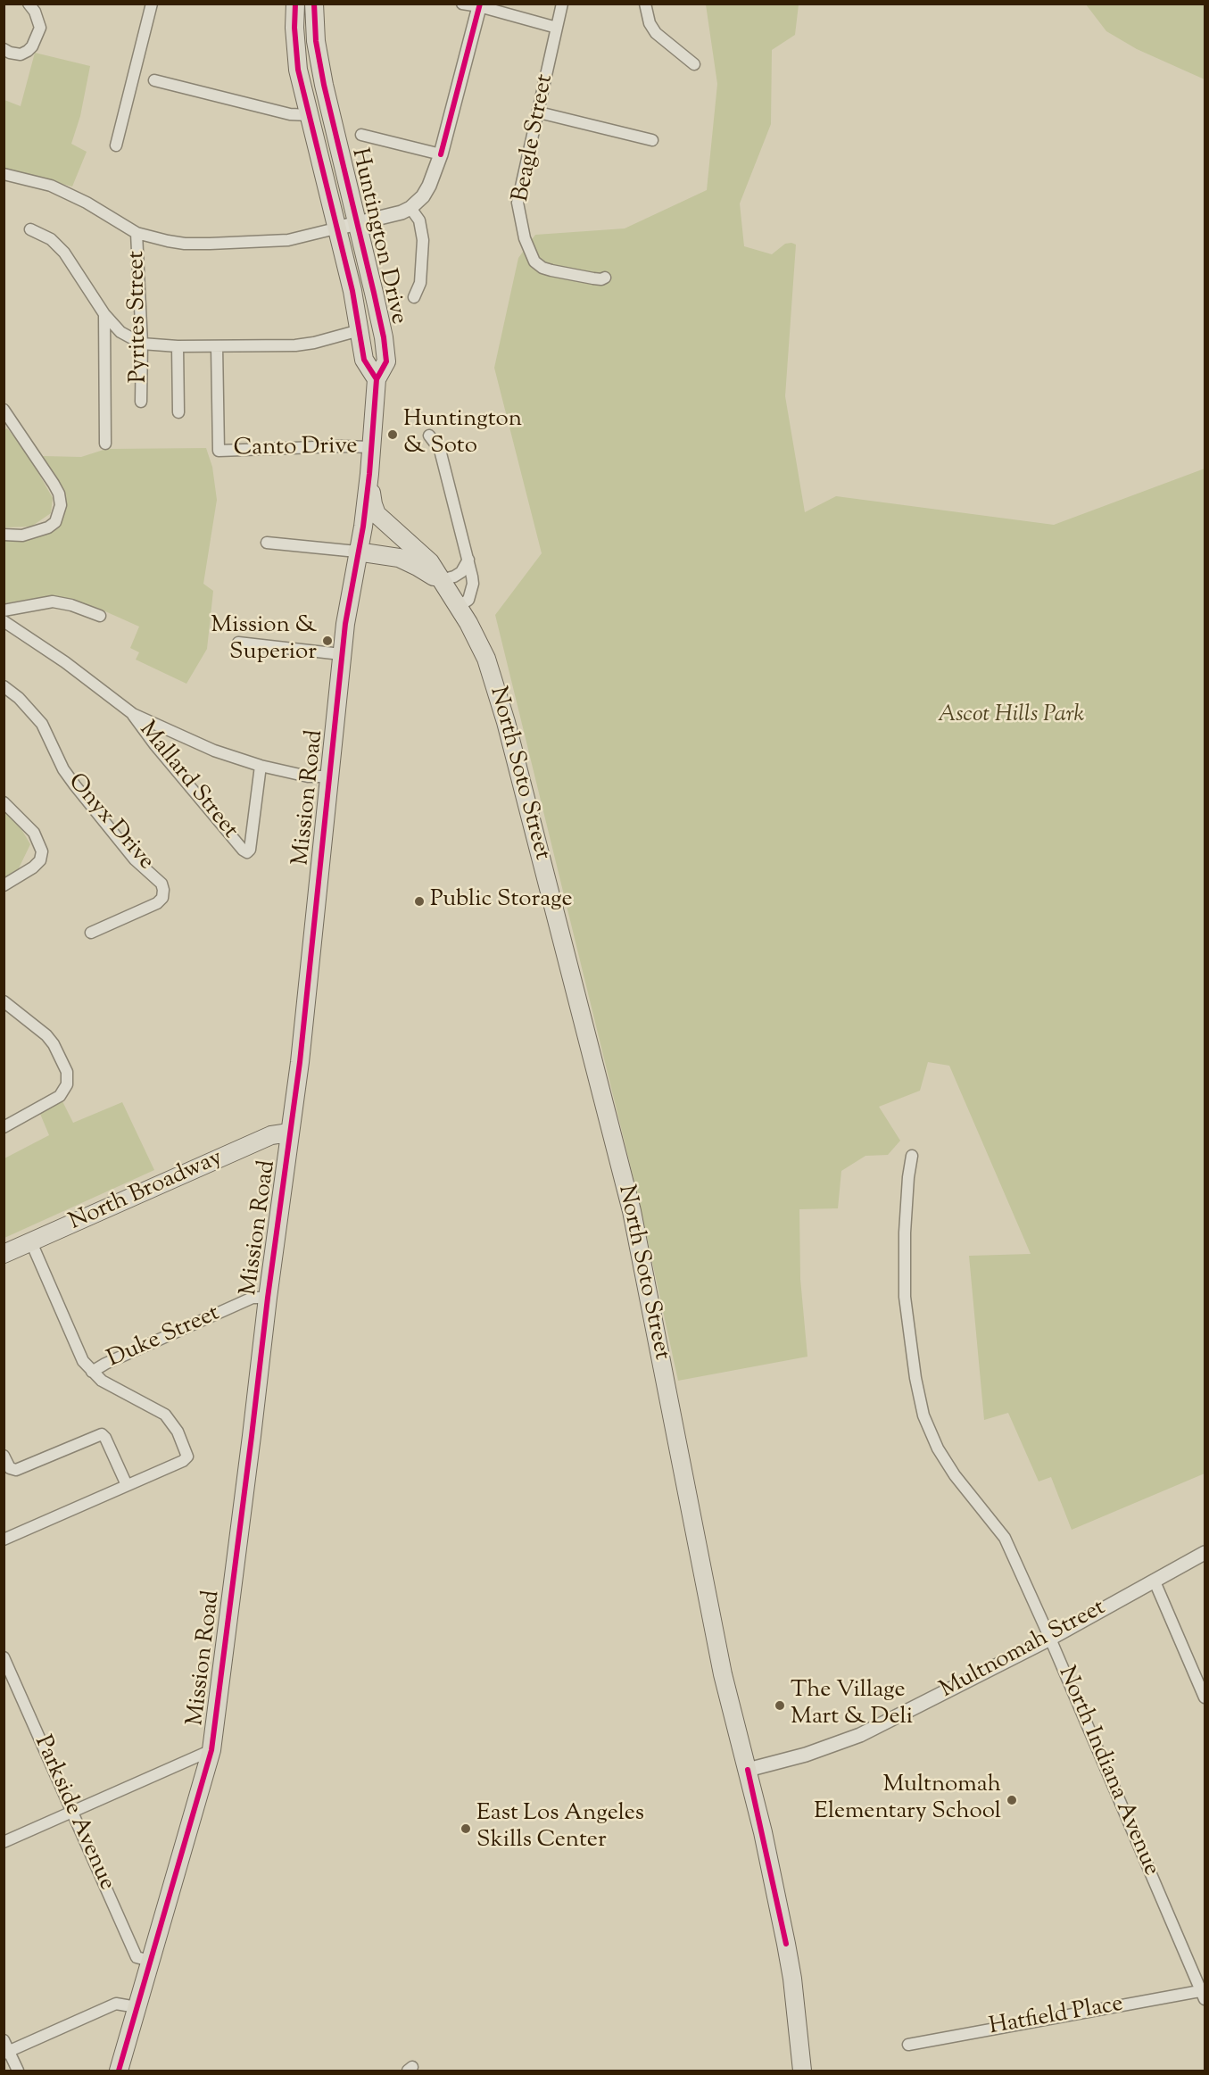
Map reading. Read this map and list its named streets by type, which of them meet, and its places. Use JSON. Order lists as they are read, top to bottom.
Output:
{
  "streets": {
    "main road": [
      "Huntington Drive",
      "North Soto Street",
      "Mission Road",
      "North Broadway"
    ],
    "street": [
      "Beagle Street",
      "Pyrites Street",
      "Canto Drive",
      "Mallard Street",
      "Onyx Drive",
      "Duke Street",
      "Multnomah Street",
      "North Indiana Avenue",
      "Parkside Avenue",
      "Hatfield Place"
    ]
  },
  "crossings": [
    ["Huntington Drive", "Mission Road"],
    ["Canto Drive", "Mission Road"],
    ["North Soto Street", "Mission Road"],
    ["North Soto Street", "Multnomah Street"],
    ["Mission Road", "North Broadway"],
    ["Mission Road", "Duke Street"],
    ["Mission Road", "Parkside Avenue"],
    ["Multnomah Street", "North Indiana Avenue"],
    ["North Indiana Avenue", "Hatfield Place"]
  ],
  "parks": ["Ascot Hills Park"],
  "places": [
    "Huntington & Soto",
    "Mission & Superior",
    "Public Storage",
    "The Village Mart & Deli",
    "Multnomah Elementary School",
    "East Los Angeles Skills Center"
  ]
}
